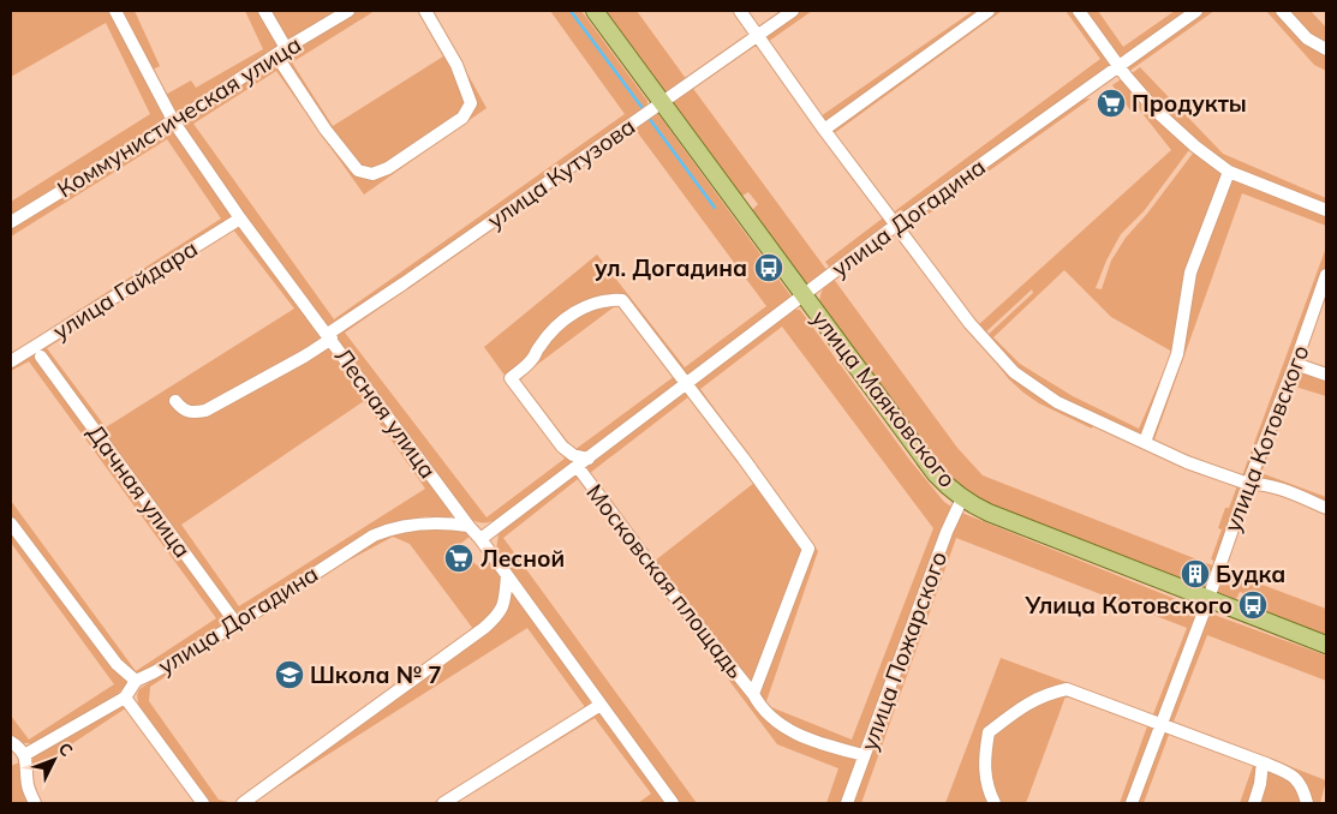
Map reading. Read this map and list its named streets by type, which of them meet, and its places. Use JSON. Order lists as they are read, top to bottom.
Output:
{
  "streets": {
    "main road": ["улица Маяковского"],
    "street": [
      "Коммунистическая улица",
      "улица Кутузова",
      "улица Догадина",
      "улица Гайдара",
      "Лесная улица",
      "улица Котовского",
      "Дачная улица",
      "Московская площадь",
      "улица Пожарского"
    ]
  },
  "crossings": [
    ["Коммунистическая улица", "Лесная улица"],
    ["улица Кутузова", "улица Маяковского"],
    ["улица Кутузова", "Лесная улица"],
    ["улица Догадина", "улица Маяковского"],
    ["улица Догадина", "Лесная улица"],
    ["улица Догадина", "Дачная улица"],
    ["улица Догадина", "Московская площадь"],
    ["улица Гайдара", "Лесная улица"],
    ["улица Маяковского", "улица Котовского"],
    ["улица Маяковского", "улица Пожарского"],
    ["Московская площадь", "улица Пожарского"]
  ],
  "places": {
    "supermarket": ["Продукты", "Лесной"],
    "bus stop": ["ул. Догадина", "Улица Котовского"],
    "building": ["Будка"],
    "school or university": ["Школа № 7"]
  },
  "north": "top right"
}
